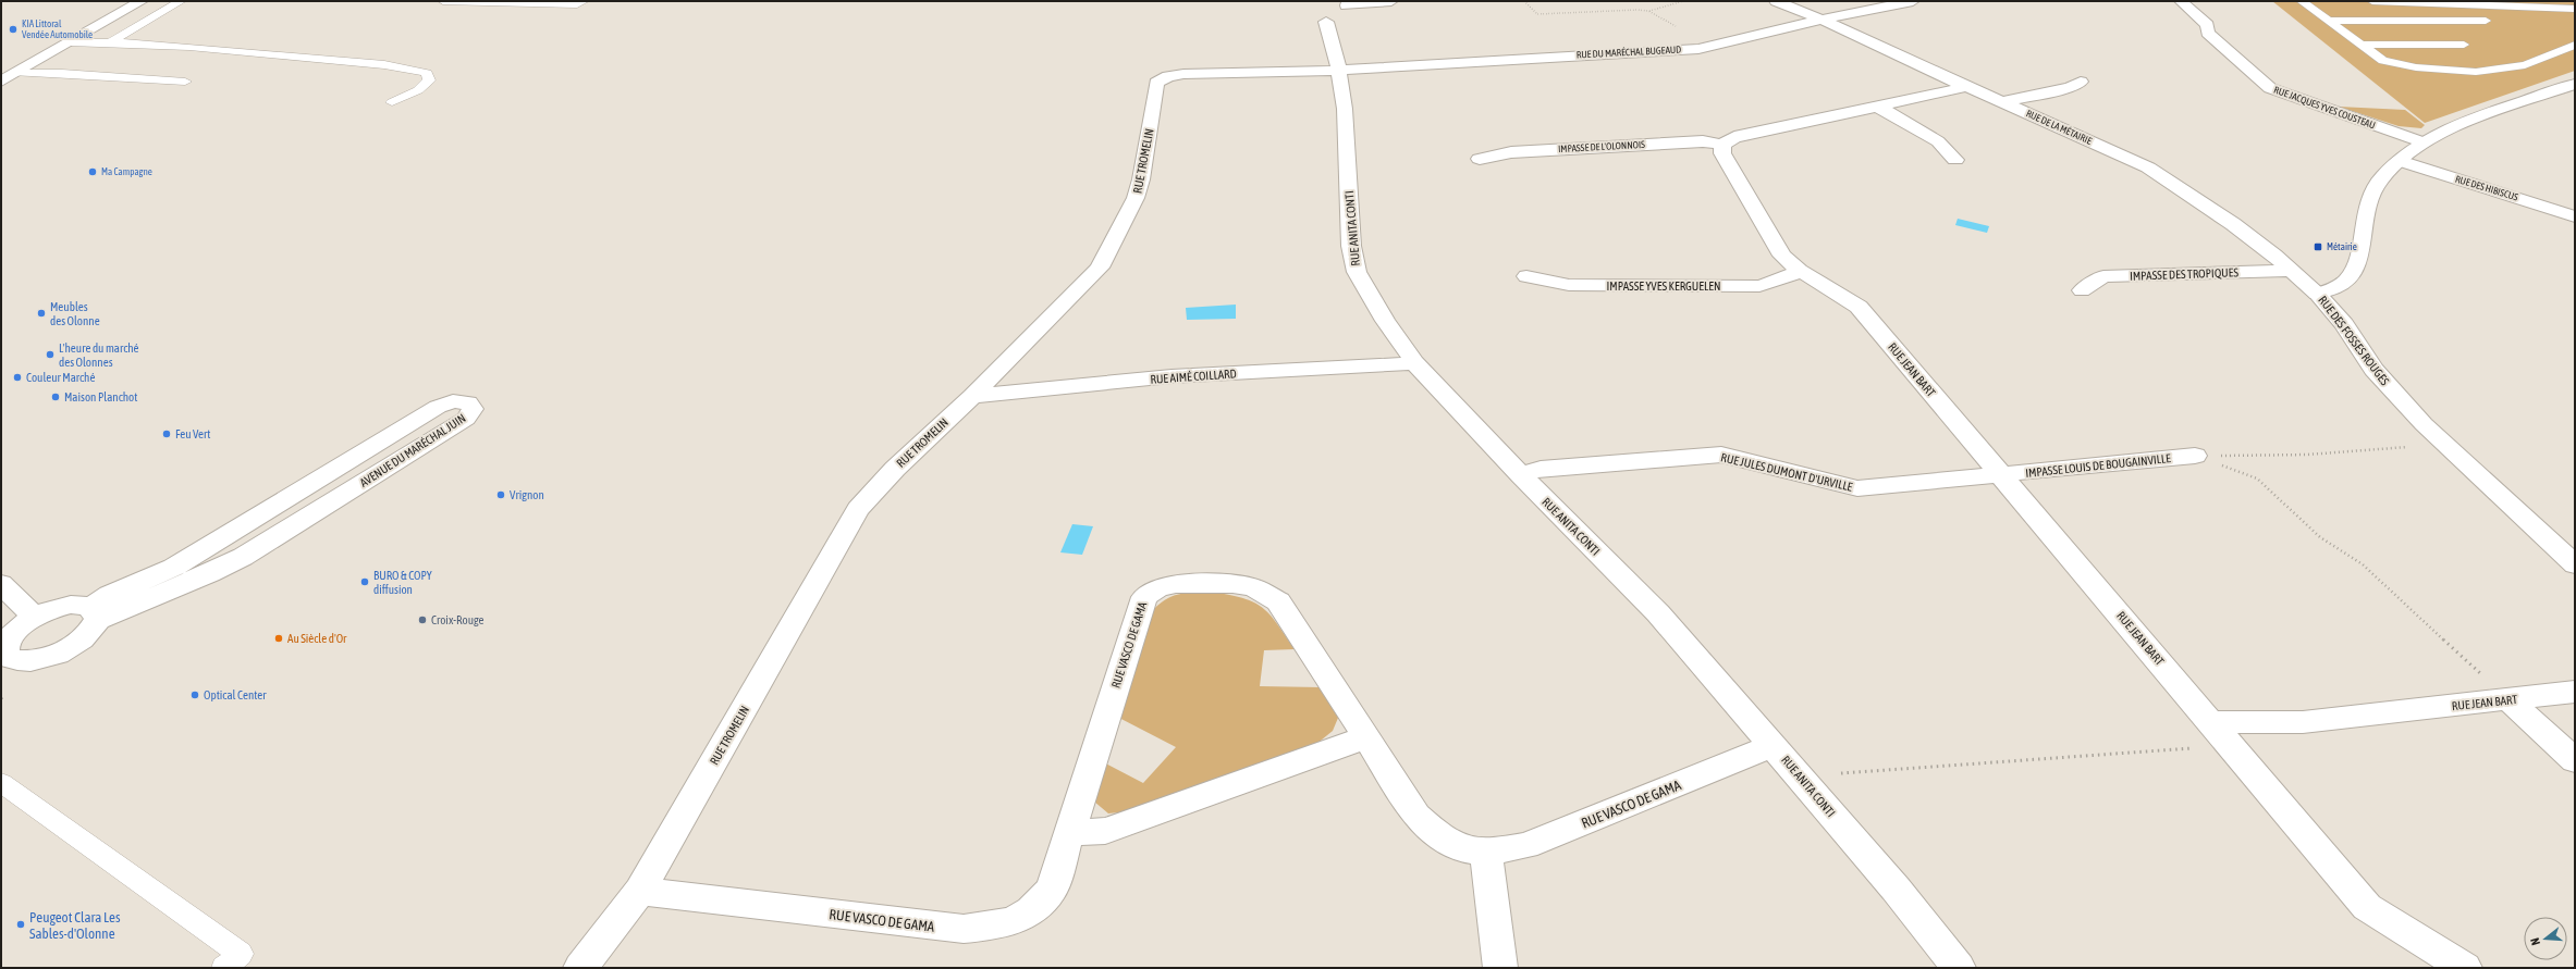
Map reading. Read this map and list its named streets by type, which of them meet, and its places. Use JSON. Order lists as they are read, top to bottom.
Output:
{
  "streets": {
    "street": [
      "RUE DU MARÉCHAL BUGEAUD",
      "RUE JACQUES YVES COUSTEAU",
      "RUE DE LA MÉTAIRIE",
      "IMPASSE DE L'OLONNOIS",
      "RUE TROMELIN",
      "RUE DES HIBISCUS",
      "RUE ANITA CONTI",
      "IMPASSE DES TROPIQUES",
      "IMPASSE YVES KERGUELEN",
      "RUE DES FOSSES ROUGES",
      "RUE JEAN BART",
      "RUE AIMÉ COILLARD",
      "AVENUE DU MARÉCHAL JUIN",
      "IMPASSE LOUIS DE BOUGAINVILLE",
      "RUE JULES DUMONT D'URVILLE",
      "RUE VASCO DE GAMA"
    ]
  },
  "crossings": [
    ["RUE DU MARÉCHAL BUGEAUD", "RUE DE LA MÉTAIRIE"],
    ["RUE DU MARÉCHAL BUGEAUD", "RUE TROMELIN"],
    ["RUE DU MARÉCHAL BUGEAUD", "RUE ANITA CONTI"],
    ["RUE JACQUES YVES COUSTEAU", "RUE DES FOSSES ROUGES"],
    ["RUE DE LA MÉTAIRIE", "IMPASSE DES TROPIQUES"],
    ["RUE DE LA MÉTAIRIE", "RUE DES FOSSES ROUGES"],
    ["IMPASSE DE L'OLONNOIS", "RUE JEAN BART"],
    ["RUE TROMELIN", "RUE ANITA CONTI"],
    ["RUE TROMELIN", "RUE AIMÉ COILLARD"],
    ["RUE TROMELIN", "RUE VASCO DE GAMA"],
    ["RUE DES HIBISCUS", "RUE DES FOSSES ROUGES"],
    ["RUE ANITA CONTI", "RUE AIMÉ COILLARD"],
    ["RUE ANITA CONTI", "RUE JULES DUMONT D'URVILLE"],
    ["RUE ANITA CONTI", "RUE VASCO DE GAMA"],
    ["IMPASSE YVES KERGUELEN", "RUE JEAN BART"],
    ["RUE JEAN BART", "IMPASSE LOUIS DE BOUGAINVILLE"],
    ["RUE JEAN BART", "RUE JULES DUMONT D'URVILLE"],
    ["IMPASSE LOUIS DE BOUGAINVILLE", "RUE JULES DUMONT D'URVILLE"]
  ],
  "places": {
    "other": [
      "KIA Littoral Vendée Automobile",
      "Ma Campagne",
      "Meubles des Olonne",
      "L'heure du marché des Olonnes",
      "Couleur Marché",
      "Maison Planchot",
      "Feu Vert",
      "Vrignon",
      "BURO & COPY diffusion",
      "Croix-Rouge",
      "Au Siècle d'Or",
      "Optical Center",
      "Peugeot Clara Les Sables-d'Olonne"
    ],
    "transit": ["Métairie"]
  },
  "north": "left"
}
